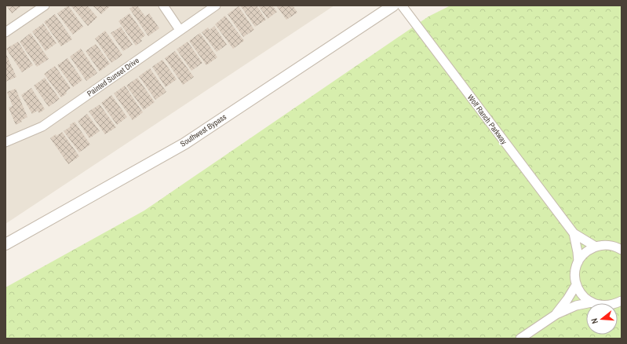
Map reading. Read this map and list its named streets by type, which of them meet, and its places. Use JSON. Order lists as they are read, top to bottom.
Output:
{
  "streets": {
    "street": ["Painted Sunset Drive", "Wolf Ranch Parkway", "Southwest Bypass"]
  },
  "north": "left"
}
